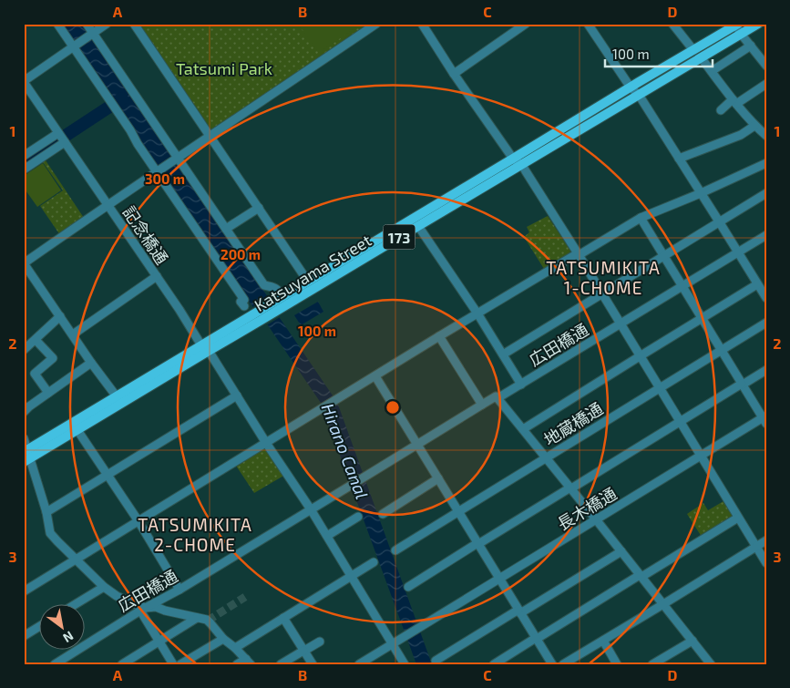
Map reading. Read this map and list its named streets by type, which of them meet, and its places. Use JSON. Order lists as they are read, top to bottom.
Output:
{
  "streets": {
    "main road": ["173", "Katsuyama Street"],
    "street": [
      "記念橋通",
      "広田橋通",
      "地蔵橋通",
      "長木橋通"
    ]
  },
  "crossings": [
    ["記念橋通", "Katsuyama Street"],
    ["記念橋通", "広田橋通"],
    ["記念橋通", "長木橋通"]
  ],
  "districts": ["TATSUMIKITA 1-CHOME", "TATSUMIKITA 2-CHOME"],
  "water": ["Hirano Canal"],
  "parks": ["Tatsumi Park"],
  "scale_bar": "100 m",
  "north": "bottom right",
  "grid": {
    "columns": [
      "A",
      "B",
      "C",
      "D"
    ],
    "rows": ["1", "2", "3"]
  },
  "rings": ["300 m", "200 m", "100 m"]
}
